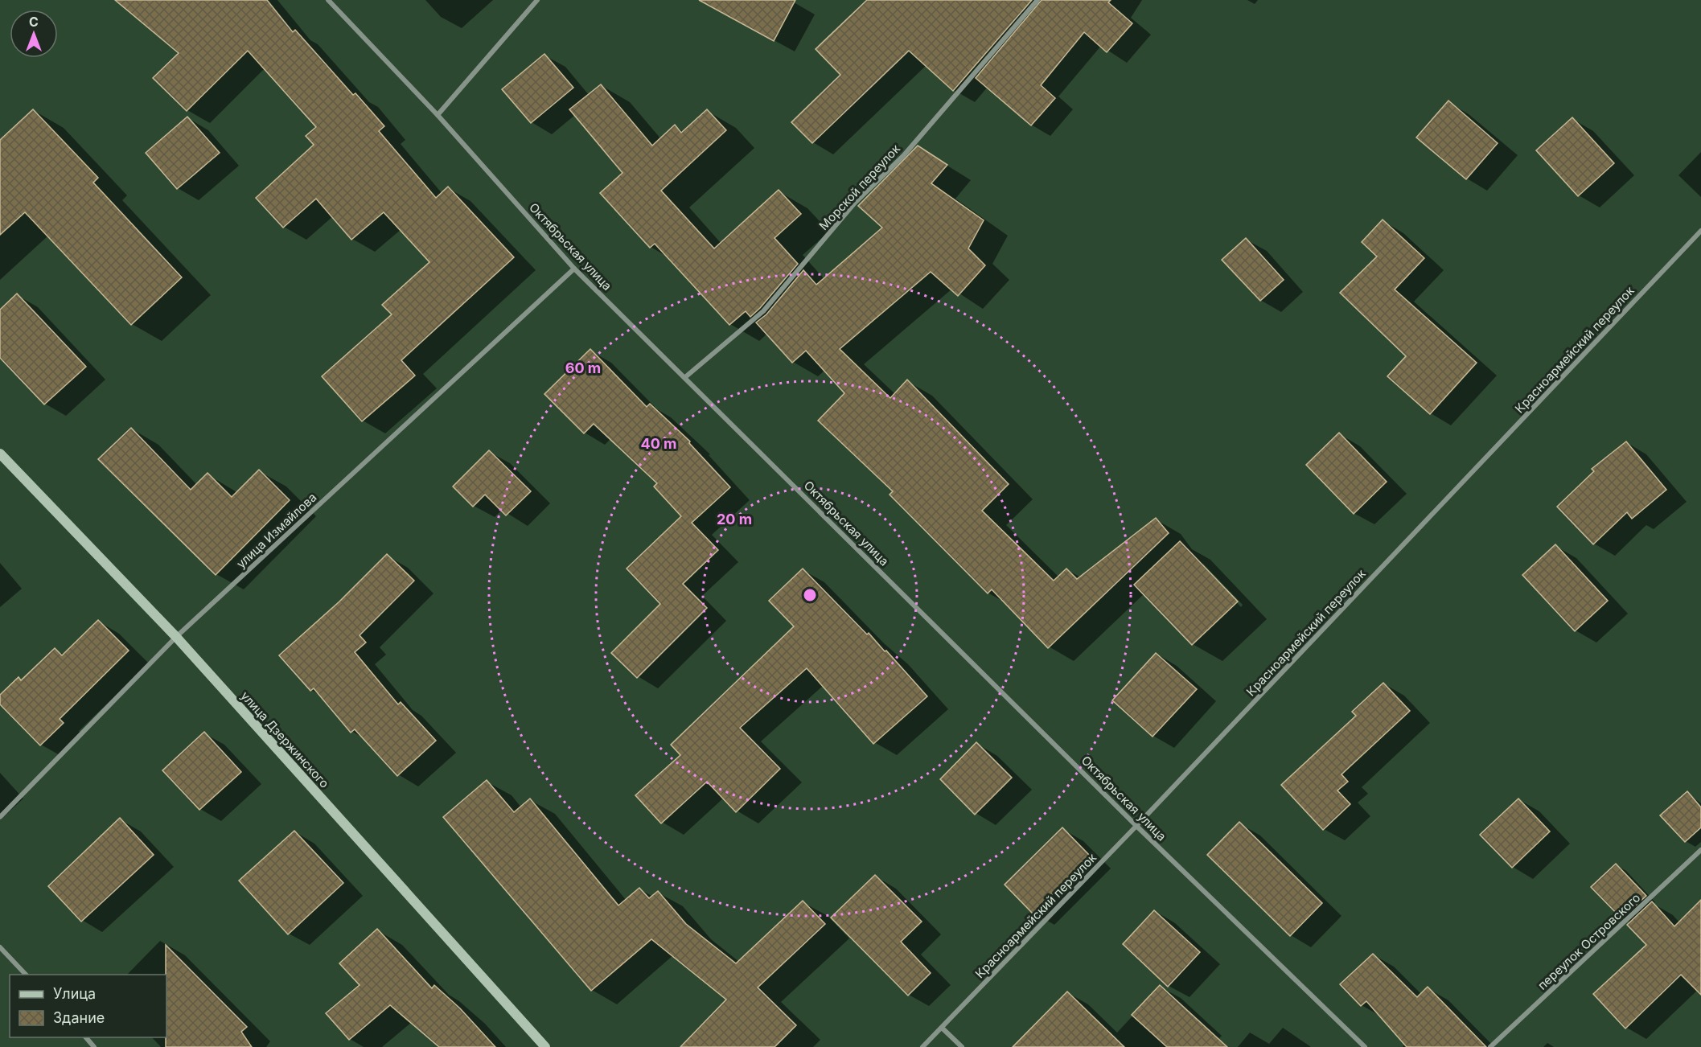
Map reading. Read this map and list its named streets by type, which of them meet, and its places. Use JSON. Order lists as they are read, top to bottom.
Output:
{
  "streets": {
    "street": [
      "Морской переулок",
      "Октябрьская улица",
      "Красноармейский переулок",
      "улица Измайлова",
      "улица Дзержинского",
      "переулок Островского"
    ]
  },
  "crossings": [
    ["Морской переулок", "Октябрьская улица"],
    ["Октябрьская улица", "Красноармейский переулок"],
    ["Октябрьская улица", "улица Измайлова"],
    ["улица Измайлова", "улица Дзержинского"]
  ],
  "legend": ["Улица", "Здание"],
  "north": "top",
  "rings": ["60 m", "40 m", "20 m"]
}
